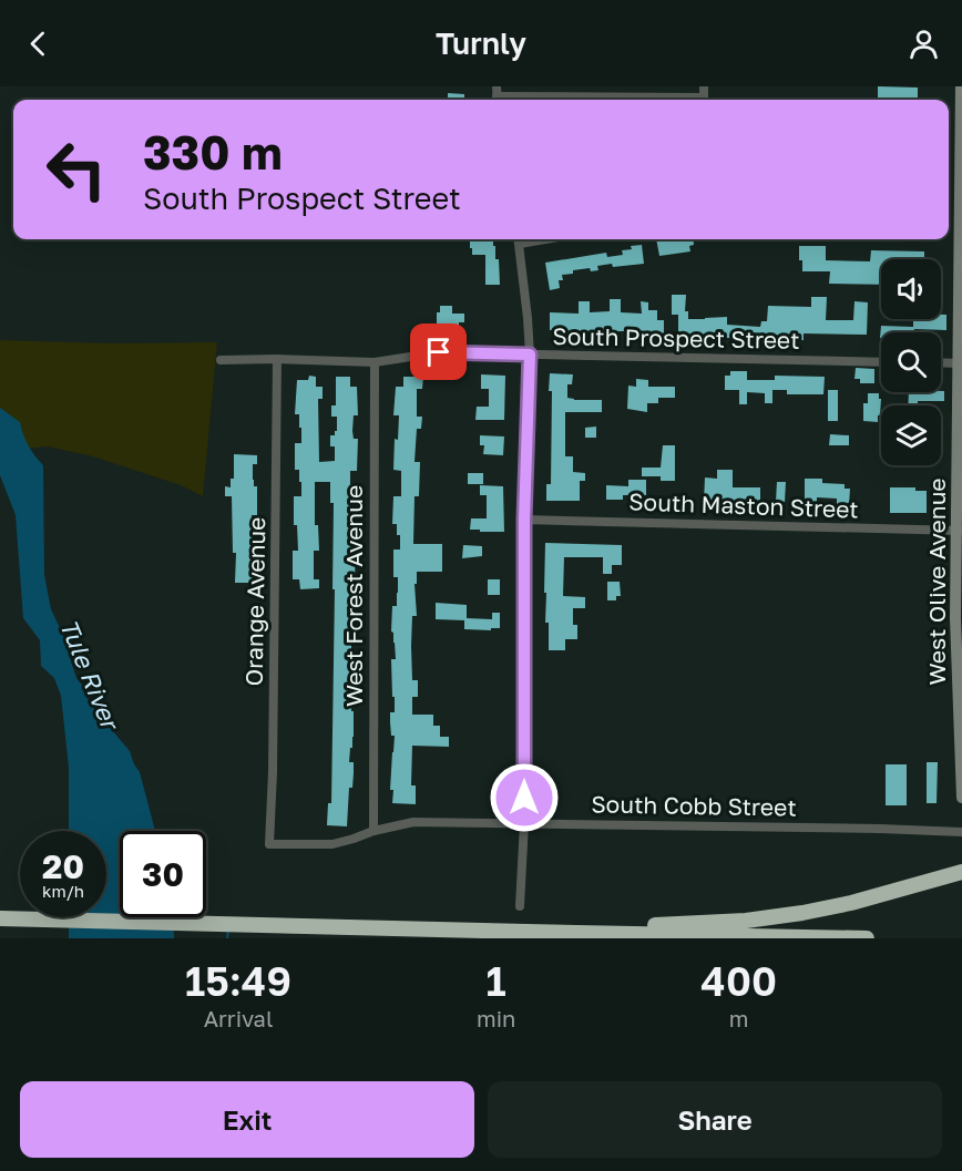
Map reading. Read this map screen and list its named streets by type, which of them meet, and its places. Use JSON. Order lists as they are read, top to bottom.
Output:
{
  "streets": {
    "main road": ["West Olive Avenue"],
    "street": [
      "South Prospect Street",
      "South Maston Street",
      "West Forest Avenue",
      "Orange Avenue",
      "South Cobb Street"
    ]
  },
  "crossings": [
    ["South Prospect Street", "West Forest Avenue"],
    ["South Prospect Street", "Orange Avenue"],
    ["South Maston Street", "West Olive Avenue"],
    ["West Forest Avenue", "South Cobb Street"],
    ["Orange Avenue", "South Cobb Street"]
  ],
  "water": ["Tule River"],
  "page": {
    "header": "Turnly",
    "turn": ["330 m", "South Prospect Street"],
    "speed": "20 km/h",
    "limit": "30",
    "eta": [
      "15:49",
      "Arrival",
      "1",
      "min",
      "400",
      "m"
    ],
    "buttons": ["Exit", "Share"]
  }
}
